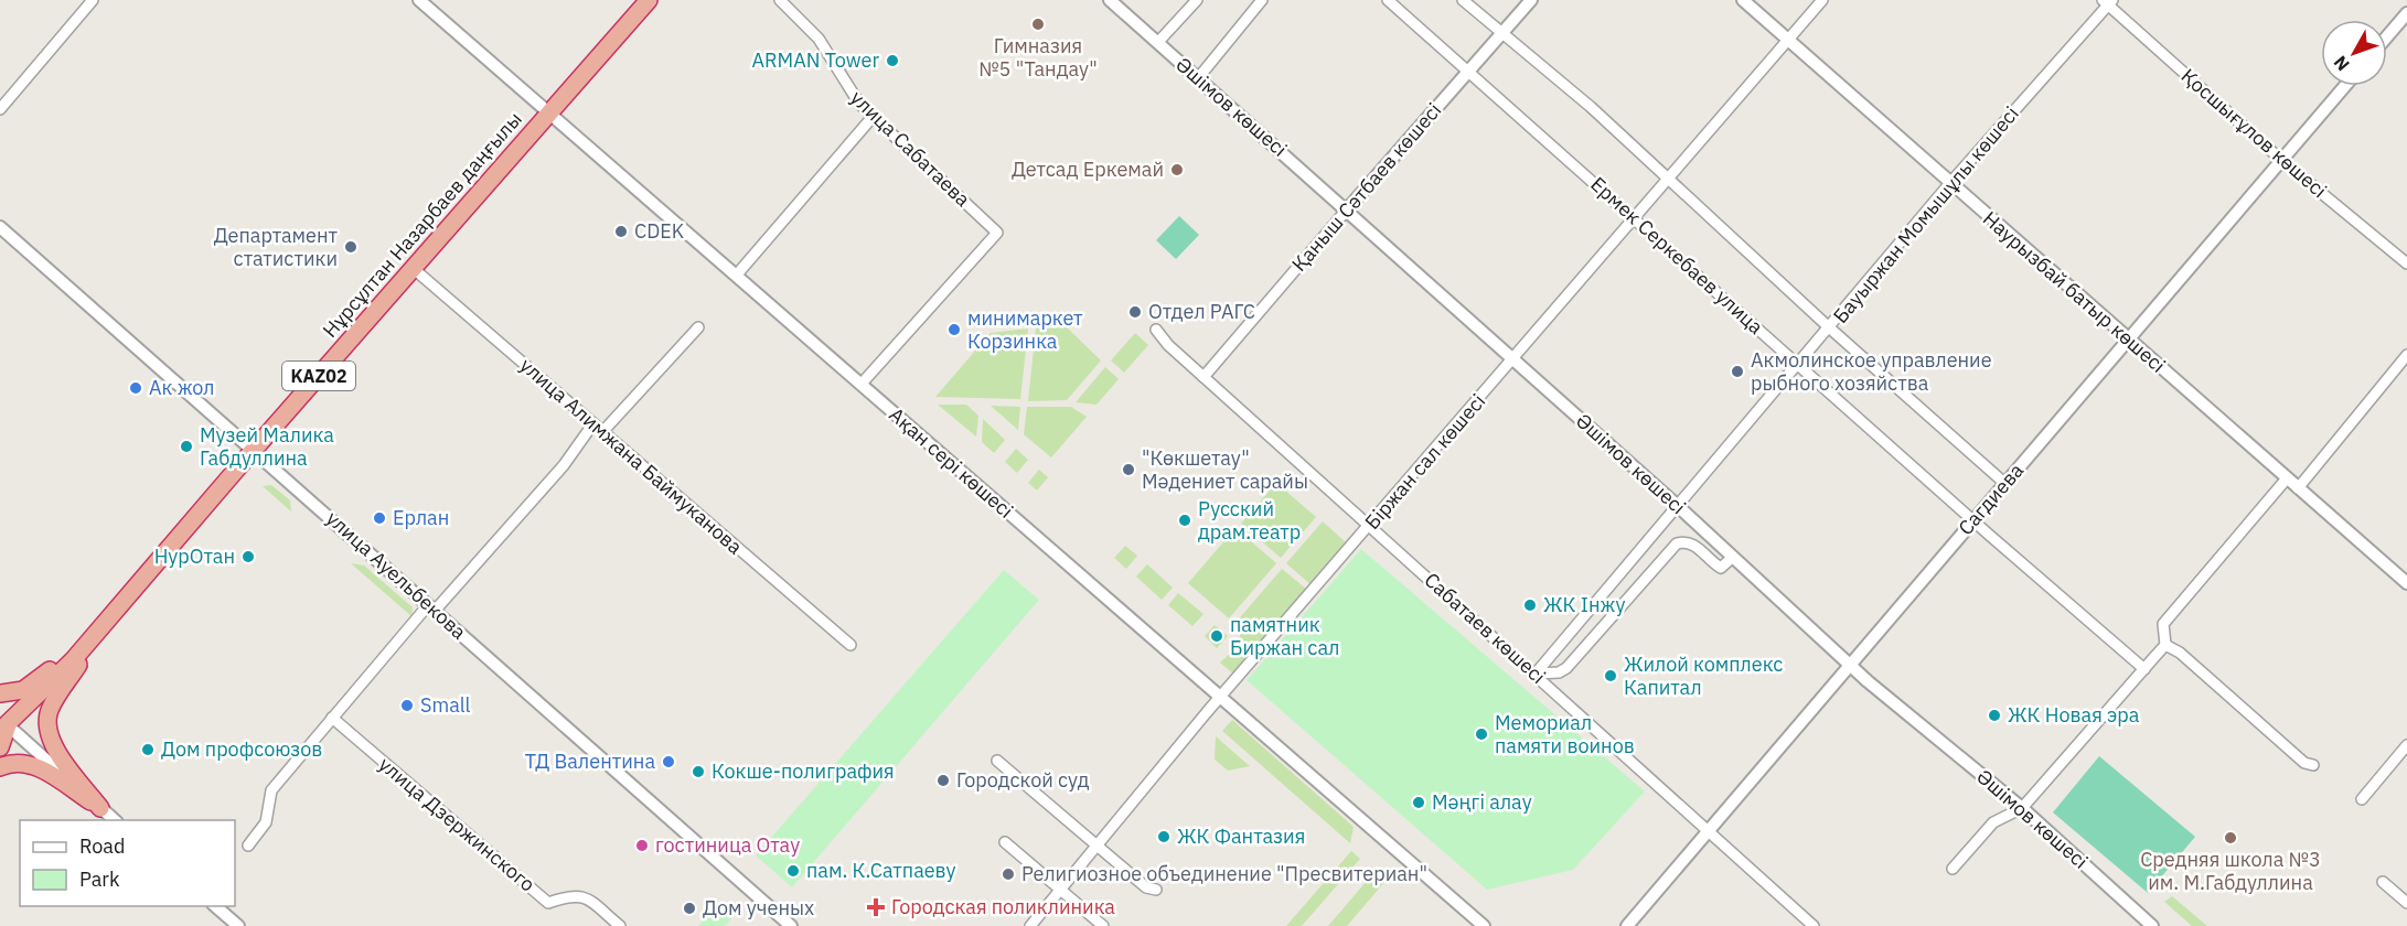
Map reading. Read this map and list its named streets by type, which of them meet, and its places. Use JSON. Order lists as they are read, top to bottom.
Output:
{
  "streets": {
    "highway": ["Нұрсұлтан Назарбаев даңғылы", "KАZ02"],
    "street": [
      "Әшімов көшесі",
      "Қосшығұлов көшесі",
      "улица Сабатаева",
      "Қаныш Сәтбаев көшесі",
      "Бауыржан Момышұлы көшесі",
      "Ермек Серкебаев улица",
      "Наурызбай батыр көшесі",
      "улица Алимжана Баймуканова",
      "Біржан сал көшесі",
      "Ақан сері көшесі",
      "Сагдиева",
      "улица Ауельбекова",
      "Сабатаев көшесі",
      "улица Дзержинского"
    ]
  },
  "crossings": [
    ["Әшімов көшесі", "Қаныш Сәтбаев көшесі"],
    ["Әшімов көшесі", "Бауыржан Момышұлы көшесі"],
    ["Әшімов көшесі", "Біржан сал көшесі"],
    ["Әшімов көшесі", "Сагдиева"],
    ["Қосшығұлов көшесі", "Бауыржан Момышұлы көшесі"],
    ["Қосшығұлов көшесі", "Сагдиева"],
    ["улица Сабатаева", "Ақан сері көшесі"],
    ["Қаныш Сәтбаев көшесі", "Ермек Серкебаев улица"],
    ["Қаныш Сәтбаев көшесі", "Сабатаев көшесі"],
    ["Бауыржан Момышұлы көшесі", "Ермек Серкебаев улица"],
    ["Бауыржан Момышұлы көшесі", "Наурызбай батыр көшесі"],
    ["Бауыржан Момышұлы көшесі", "Сабатаев көшесі"],
    ["Нұрсұлтан Назарбаев даңғылы", "улица Алимжана Баймуканова"],
    ["Нұрсұлтан Назарбаев даңғылы", "Ақан сері көшесі"],
    ["Нұрсұлтан Назарбаев даңғылы", "улица Ауельбекова"],
    ["Ермек Серкебаев улица", "Біржан сал көшесі"],
    ["Ермек Серкебаев улица", "Сагдиева"],
    ["Наурызбай батыр көшесі", "Біржан сал көшесі"],
    ["Наурызбай батыр көшесі", "Сагдиева"],
    ["Біржан сал көшесі", "Ақан сері көшесі"],
    ["Біржан сал көшесі", "Сабатаев көшесі"],
    ["Сагдиева", "Сабатаев көшесі"]
  ],
  "places": {
    "other": [
      "Гимназия №5 \"Тандау\"",
      "ARMAN Tower",
      "Детсад Еркемай",
      "CDEK",
      "Департамент статистики",
      "Отдел РАГС",
      "минимаркет Корзинка",
      "Акмолинское управление рыбного хозяйства",
      "Ак жол",
      "Музей Малика Габдуллина",
      "\"Көкшетау\" Мәдениет сарайы",
      "Ерлан",
      "Русский драм.театр",
      "НурОтан",
      "ЖК Інжу",
      "памятник Биржан сал",
      "Жилой комплекс Капитал",
      "Small",
      "ЖК Новая эра",
      "Мемориал памяти воинов",
      "Дом профсоюзов",
      "ТД Валентина",
      "Кокше-полиграфия",
      "Городской суд",
      "Мәңгі алау",
      "ЖК Фантазия",
      "Средняя школа №3 им. М.Габдуллина",
      "гостиница Отау",
      "пам. К.Сатпаеву",
      "Религиозное объединение \"Пресвитериан\"",
      "Дом ученых"
    ],
    "health": ["Городская поликлиника"]
  },
  "legend": ["Road", "Park"],
  "north": "bottom left"
}
